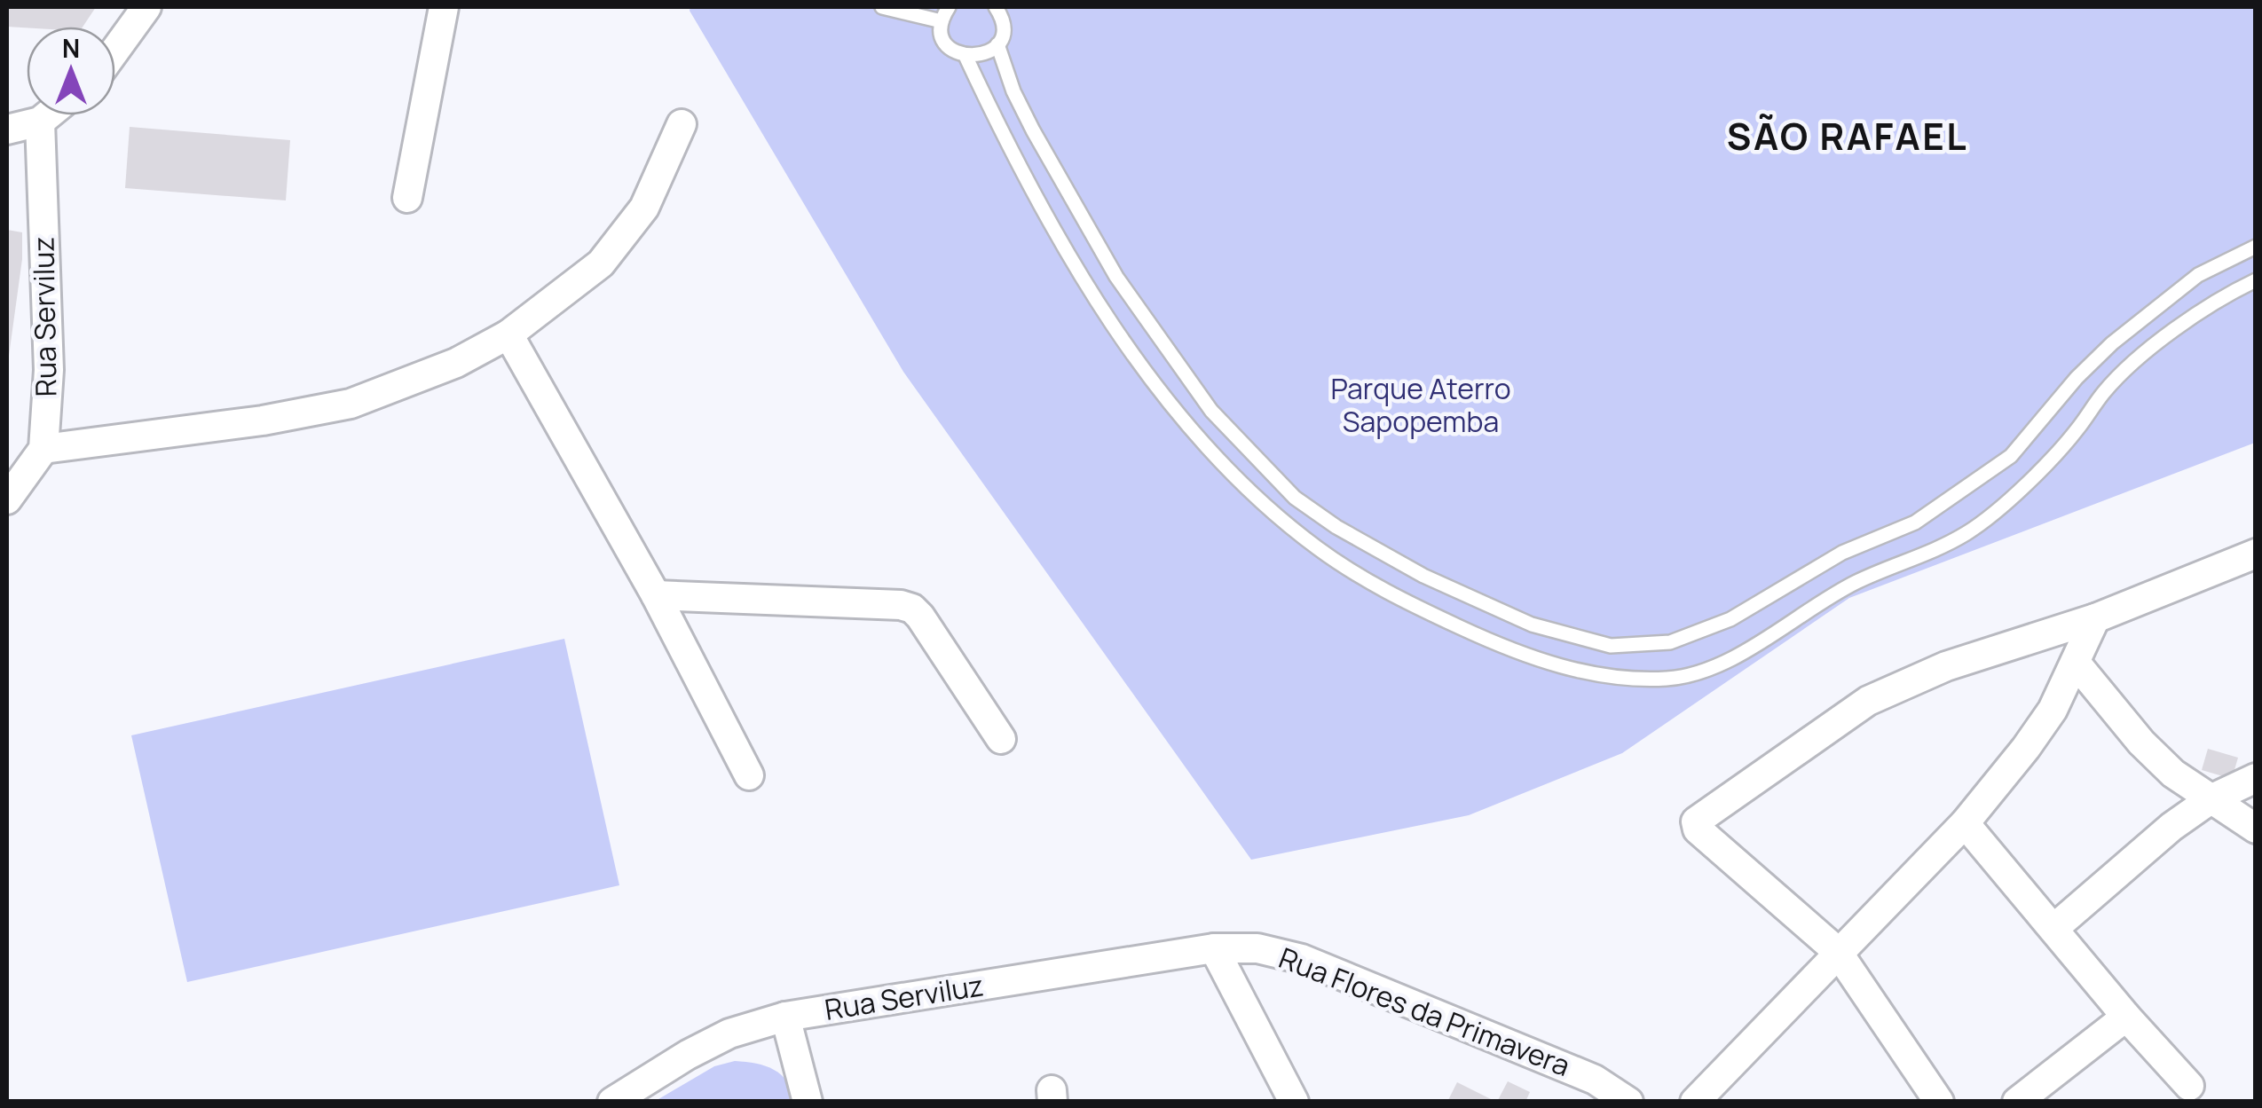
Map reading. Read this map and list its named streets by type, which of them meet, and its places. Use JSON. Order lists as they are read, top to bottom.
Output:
{
  "streets": {
    "street": ["Rua Serviluz", "Rua Flores da Primavera"]
  },
  "crossings": [
    ["Rua Serviluz", "Rua Flores da Primavera"]
  ],
  "districts": ["SÃO RAFAEL"],
  "parks": ["Parque Aterro Sapopemba"],
  "north": "top"
}
